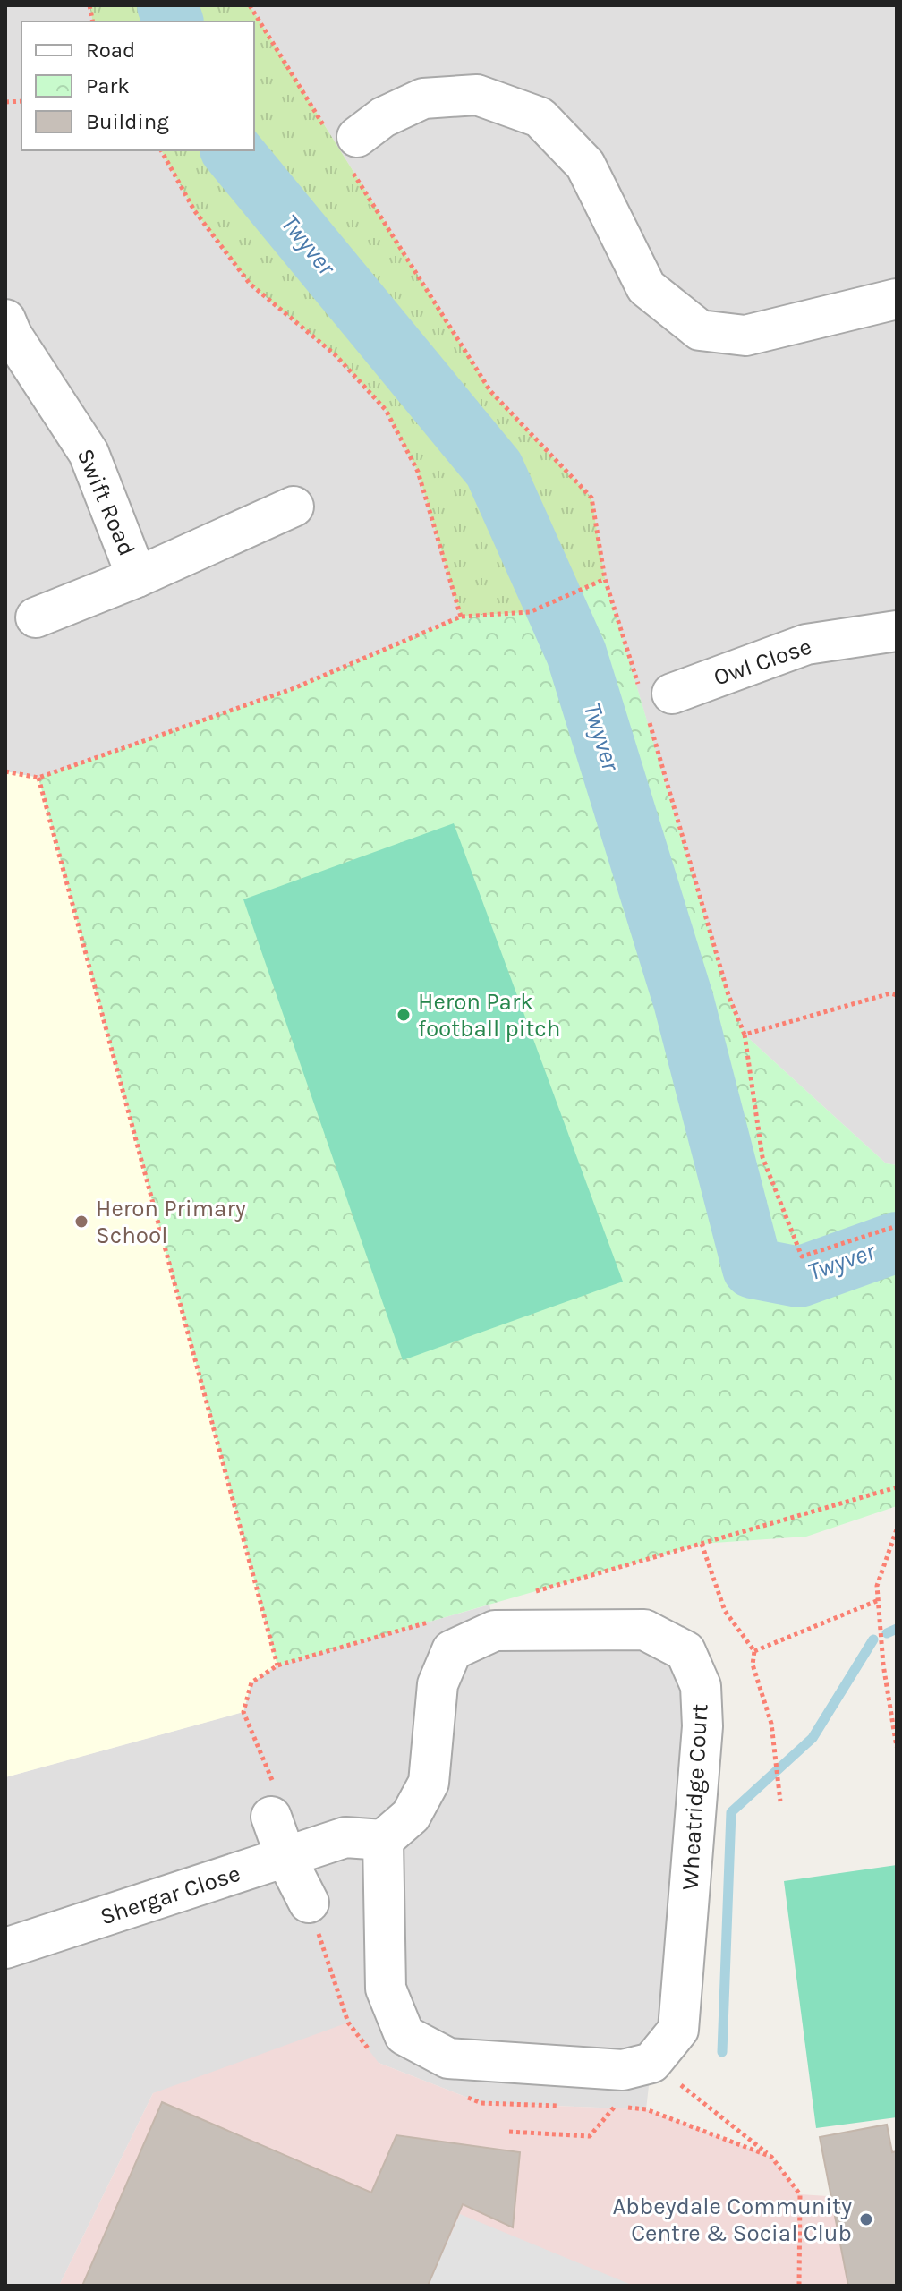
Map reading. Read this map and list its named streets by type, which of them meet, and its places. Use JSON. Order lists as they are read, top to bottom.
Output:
{
  "streets": {
    "street": [
      "Swift Road",
      "Owl Close",
      "Wheatridge Court",
      "Shergar Close"
    ]
  },
  "crossings": [
    ["Wheatridge Court", "Shergar Close"]
  ],
  "water": ["Twyver"],
  "places": ["Heron Park football pitch", "Heron Primary School", "Abbeydale Community Centre & Social Club"],
  "legend": ["Road", "Park", "Building"]
}
